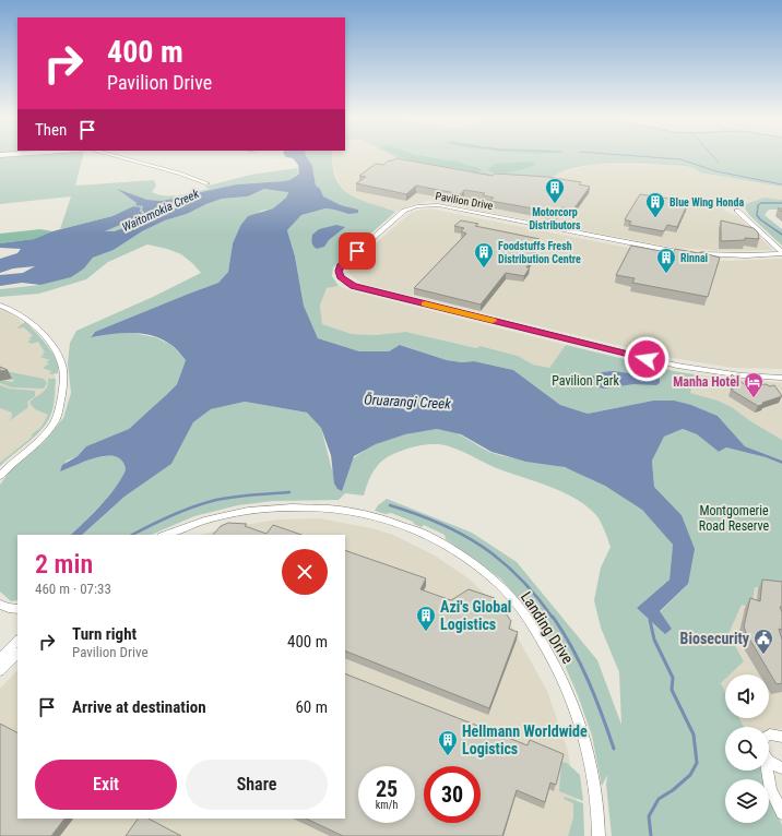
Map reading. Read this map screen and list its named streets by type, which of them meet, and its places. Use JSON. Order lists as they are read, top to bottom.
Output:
{
  "streets": {
    "street": ["Pavilion Drive", "Landing Drive"]
  },
  "water": ["Waitomokia Creek", "Ōruarangi Creek"],
  "parks": ["Pavilion Park", "Montgomerie Road Reserve"],
  "places": {
    "building": [
      "Motorcorp Distributors",
      "Blue Wing Honda",
      "Foodstuffs Fresh Distribution Centre",
      "Rinnai",
      "Azi's Global Logistics",
      "Hellmann Worldwide Logistics"
    ],
    "hotel": ["Manha Hotel"],
    "public building": ["Biosecurity"]
  },
  "page": {
    "turn": ["400 m", "Pavilion Drive"],
    "then": "Then",
    "heading": ["2 min", "460 m · 07:33"],
    "list": [
      {
        "name": "Turn right",
        "note": "Pavilion Drive",
        "value": "400 m"
      },
      {
        "name": "Arrive at destination",
        "value": "60 m"
      }
    ],
    "buttons": ["Exit", "Share"],
    "speed": "25 km/h",
    "limit": "30"
  }
}
